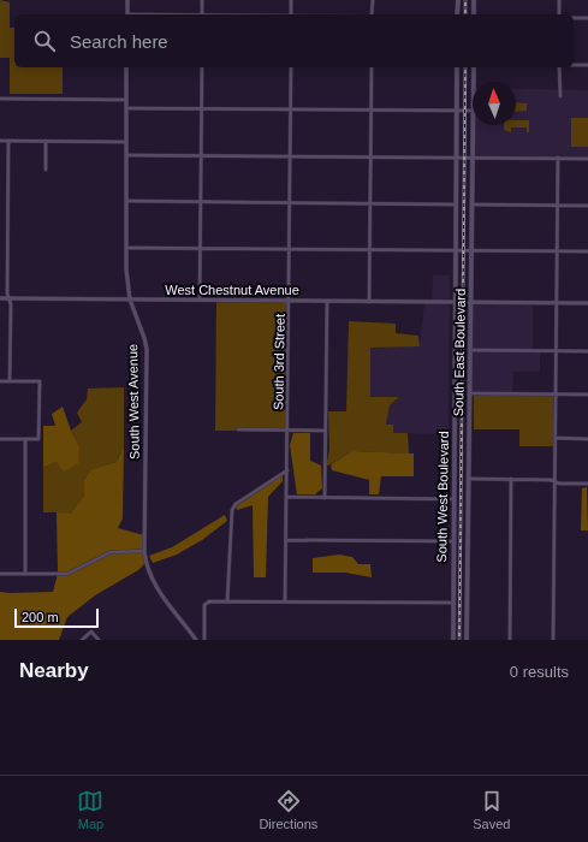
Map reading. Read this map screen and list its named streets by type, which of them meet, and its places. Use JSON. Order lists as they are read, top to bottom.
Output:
{
  "streets": {
    "main road": ["South East Boulevard", "South West Boulevard"],
    "street": ["West Chestnut Avenue", "South 3rd Street", "South West Avenue"]
  },
  "crossings": [
    ["West Chestnut Avenue", "South East Boulevard"],
    ["West Chestnut Avenue", "South 3rd Street"],
    ["West Chestnut Avenue", "South West Avenue"],
    ["West Chestnut Avenue", "South West Boulevard"]
  ],
  "scale_bar": "200 m",
  "north": "top",
  "page": {
    "search": "Search here",
    "scale": "200 m",
    "heading": ["Nearby", "0 results"],
    "nav": ["Map", "Directions", "Saved"]
  }
}
